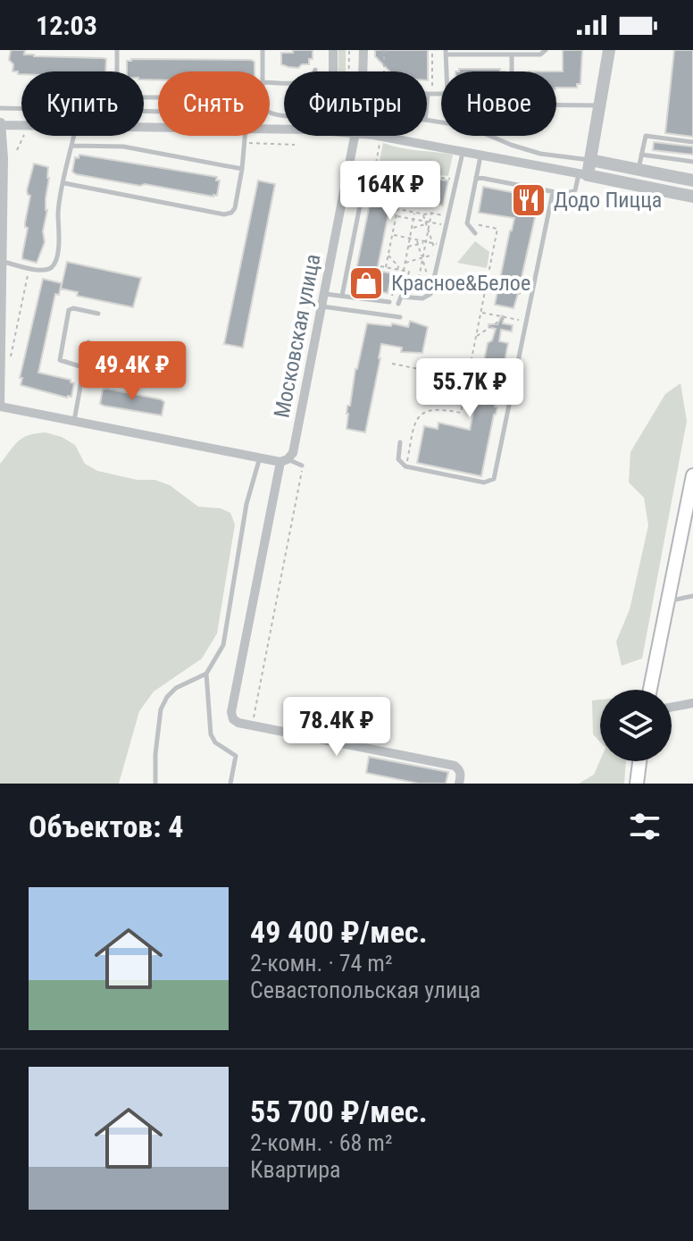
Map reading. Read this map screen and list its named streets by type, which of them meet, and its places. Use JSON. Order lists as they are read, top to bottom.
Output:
{
  "streets": {
    "street": ["Московская улица"]
  },
  "places": {
    "restaurant": ["Додо Пицца"],
    "shop": ["Красное&Белое"]
  },
  "page": {
    "status": "12:03",
    "chip": [
      "Купить",
      "Снять",
      "Фильтры",
      "Новое"
    ],
    "price": [
      "164K ₽",
      "49.4K ₽",
      "55.7K ₽",
      "78.4K ₽"
    ],
    "heading": "Объектов: 4",
    "list": [
      {
        "name": "49 400 ₽/мес.",
        "note": "2-комн. · 74 m² · Севастопольская улица"
      },
      {
        "name": "55 700 ₽/мес.",
        "note": "2-комн. · 68 m² · Квартира"
      }
    ]
  }
}
